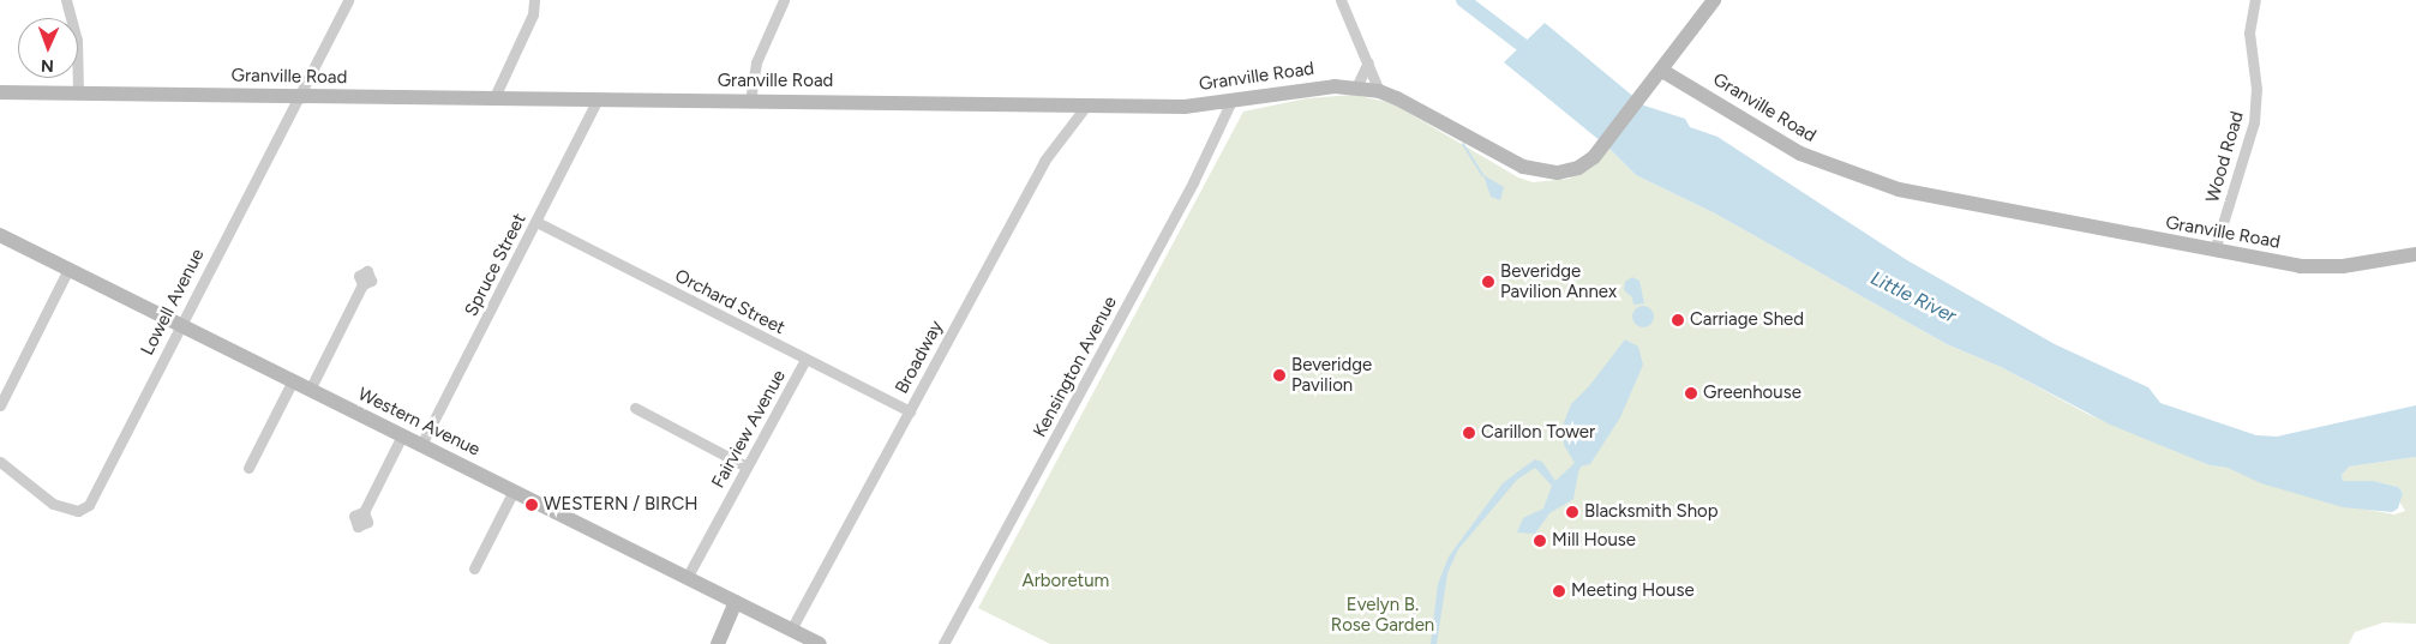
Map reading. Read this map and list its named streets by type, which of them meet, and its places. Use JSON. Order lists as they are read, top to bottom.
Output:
{
  "streets": {
    "street": [
      "Granville Road",
      "Wood Road",
      "Spruce Street",
      "Lowell Avenue",
      "Orchard Street",
      "Broadway",
      "Kensington Avenue",
      "Western Avenue",
      "Fairview Avenue"
    ]
  },
  "crossings": [
    ["Granville Road", "Wood Road"],
    ["Granville Road", "Spruce Street"],
    ["Granville Road", "Lowell Avenue"],
    ["Granville Road", "Broadway"],
    ["Granville Road", "Kensington Avenue"],
    ["Spruce Street", "Orchard Street"],
    ["Spruce Street", "Western Avenue"],
    ["Lowell Avenue", "Western Avenue"],
    ["Orchard Street", "Broadway"],
    ["Orchard Street", "Fairview Avenue"],
    ["Broadway", "Western Avenue"],
    ["Western Avenue", "Fairview Avenue"]
  ],
  "water": ["Little River"],
  "parks": ["Arboretum", "Evelyn B. Rose Garden"],
  "places": [
    "Beveridge Pavilion Annex",
    "Carriage Shed",
    "Beveridge Pavilion",
    "Greenhouse",
    "Carillon Tower",
    "WESTERN / BIRCH",
    "Blacksmith Shop",
    "Mill House",
    "Meeting House"
  ],
  "north": "bottom"
}
